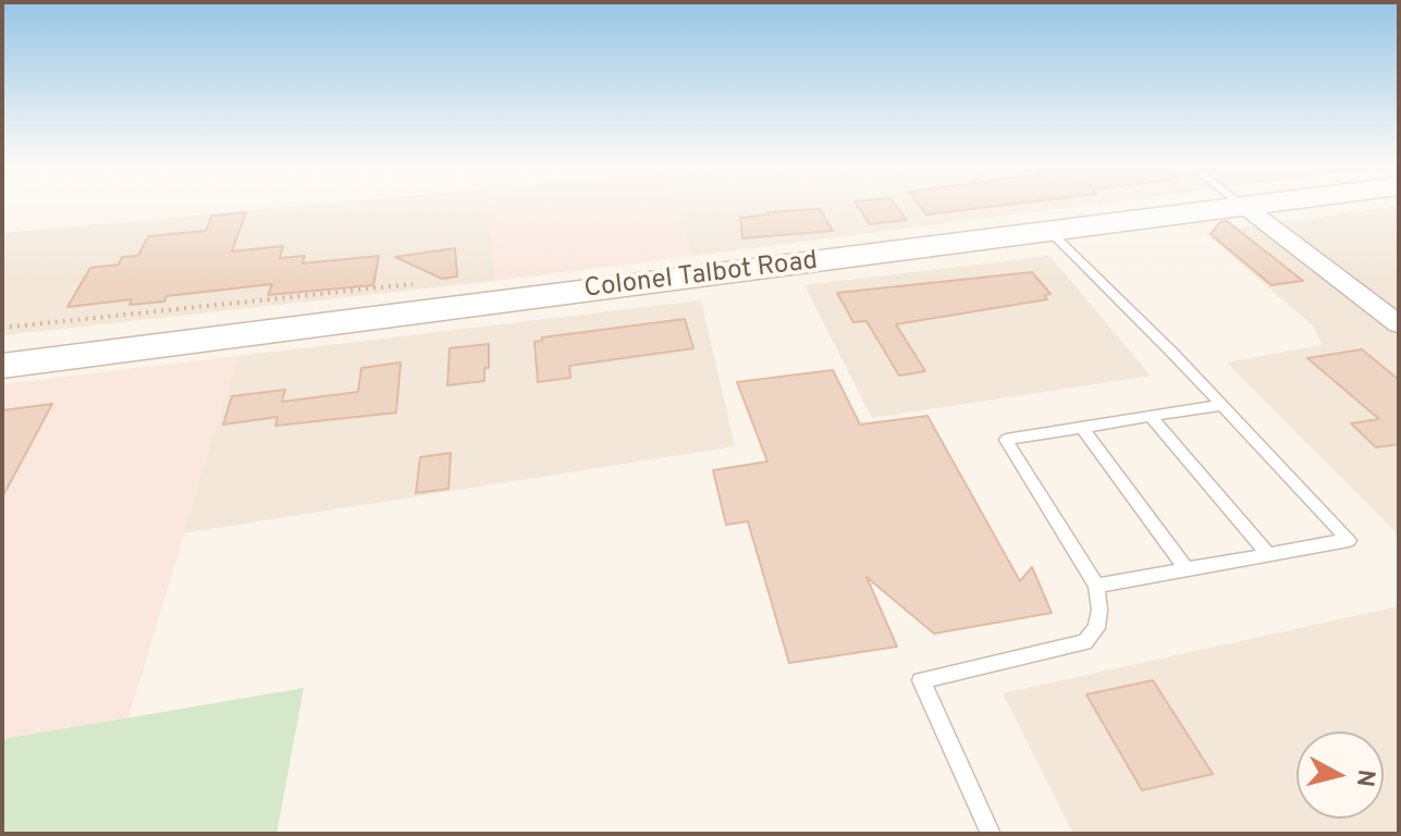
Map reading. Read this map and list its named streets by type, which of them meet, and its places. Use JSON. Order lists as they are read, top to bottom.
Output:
{
  "streets": {
    "main road": ["Colonel Talbot Road"]
  },
  "north": "right"
}
